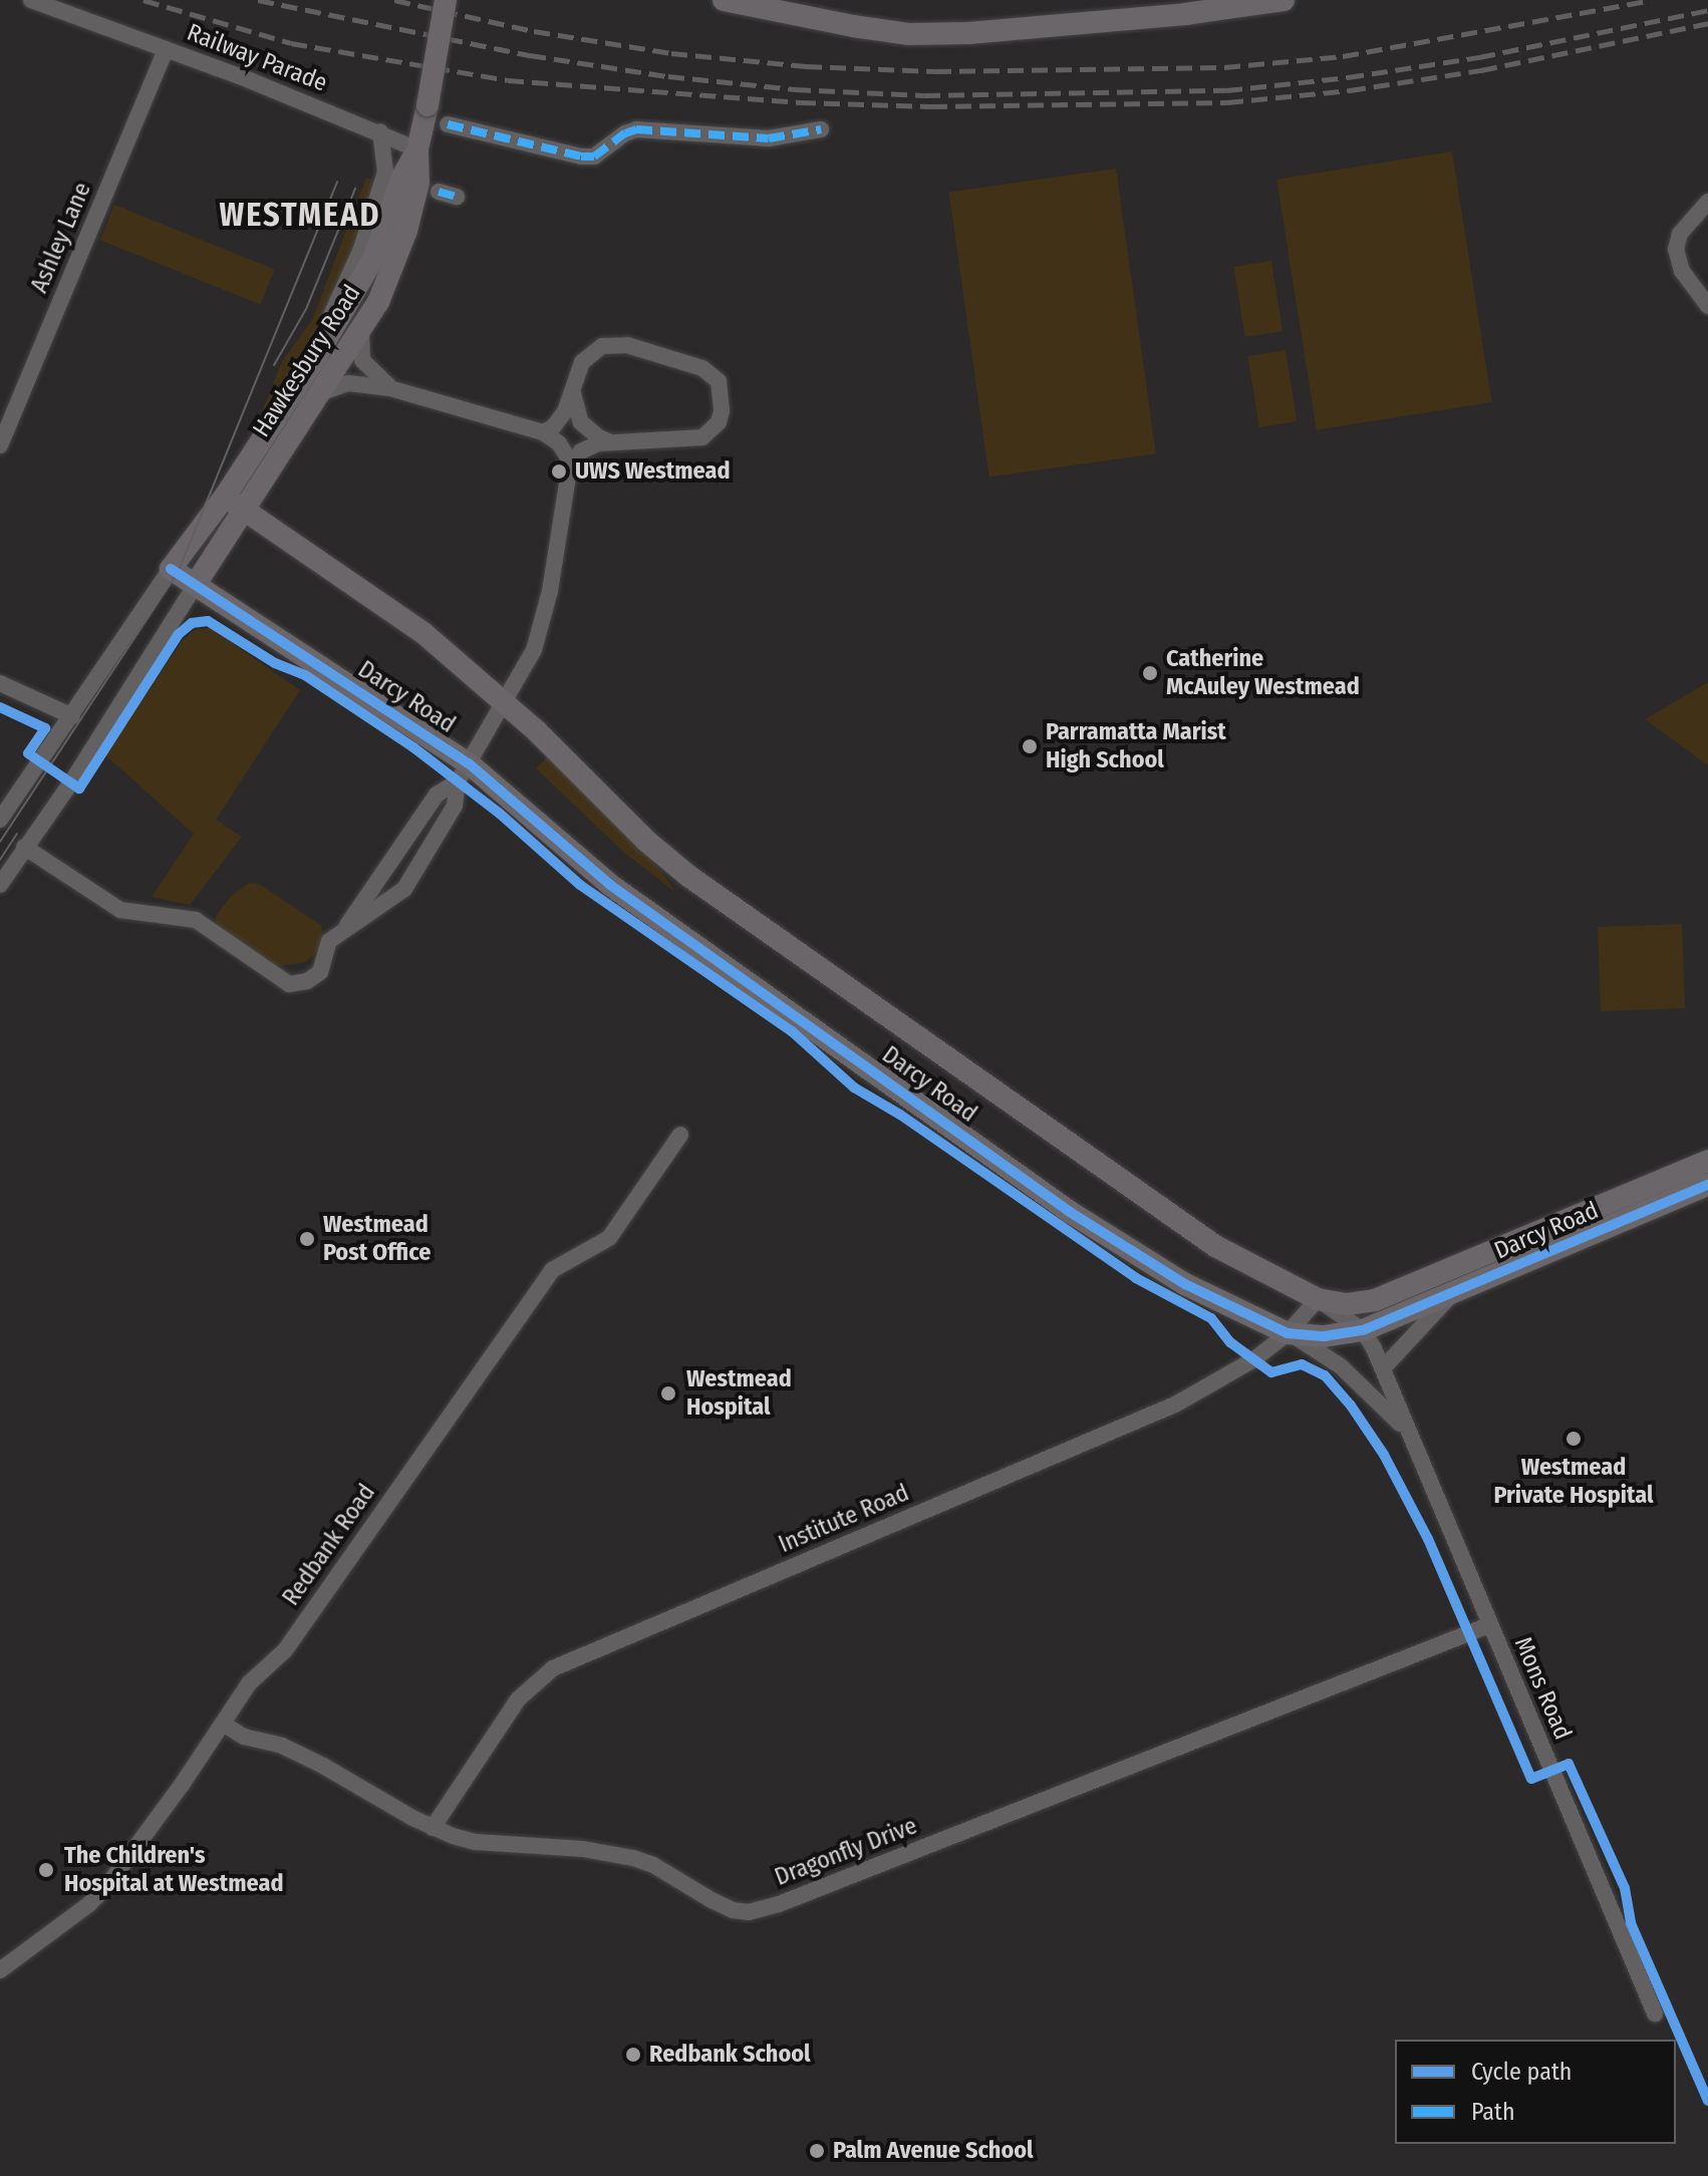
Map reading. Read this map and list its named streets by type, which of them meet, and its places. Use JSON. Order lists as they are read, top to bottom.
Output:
{
  "streets": {
    "street": [
      "Railway Parade",
      "Ashley Lane",
      "Hawkesbury Road",
      "Darcy Road",
      "Institute Road",
      "Redbank Road",
      "Mons Road",
      "Dragonfly Drive"
    ]
  },
  "crossings": [
    ["Railway Parade", "Ashley Lane"],
    ["Railway Parade", "Hawkesbury Road"],
    ["Hawkesbury Road", "Darcy Road"],
    ["Darcy Road", "Institute Road"],
    ["Darcy Road", "Mons Road"],
    ["Institute Road", "Mons Road"],
    ["Institute Road", "Dragonfly Drive"],
    ["Redbank Road", "Dragonfly Drive"],
    ["Mons Road", "Dragonfly Drive"]
  ],
  "districts": ["WESTMEAD"],
  "places": [
    "UWS Westmead",
    "Catherine McAuley Westmead",
    "Parramatta Marist High School",
    "Westmead Post Office",
    "Westmead Hospital",
    "Westmead Private Hospital",
    "The Children's Hospital at Westmead",
    "Redbank School",
    "Palm Avenue School"
  ],
  "legend": ["Cycle path", "Path"]
}
